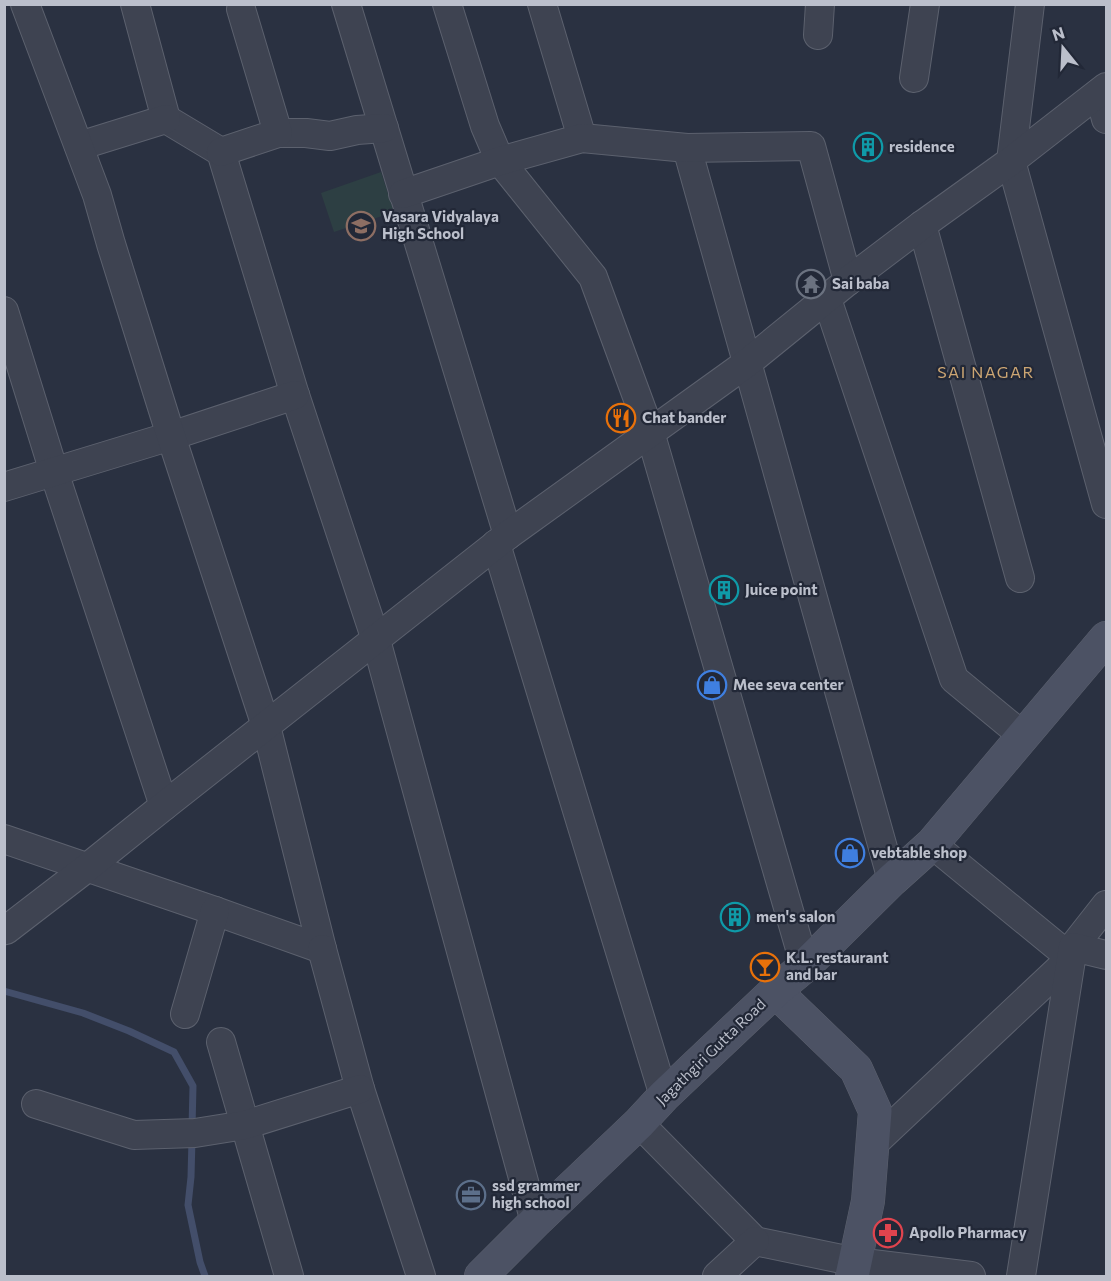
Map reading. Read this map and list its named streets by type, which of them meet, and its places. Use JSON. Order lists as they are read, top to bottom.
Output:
{
  "streets": {
    "street": ["Jagathgiri Gutta Road"]
  },
  "districts": ["SAI NAGAR"],
  "places": {
    "building": ["residence", "Juice point", "men's salon"],
    "school or university": ["Vasara Vidyalaya High School"],
    "temple": ["Sai baba"],
    "restaurant": ["Chat bander"],
    "shop": ["Mee seva center", "vebtable shop"],
    "bar": ["K.L. restaurant and bar"],
    "office": ["ssd grammer high school"],
    "pharmacy": ["Apollo Pharmacy"]
  },
  "north": "top"
}
